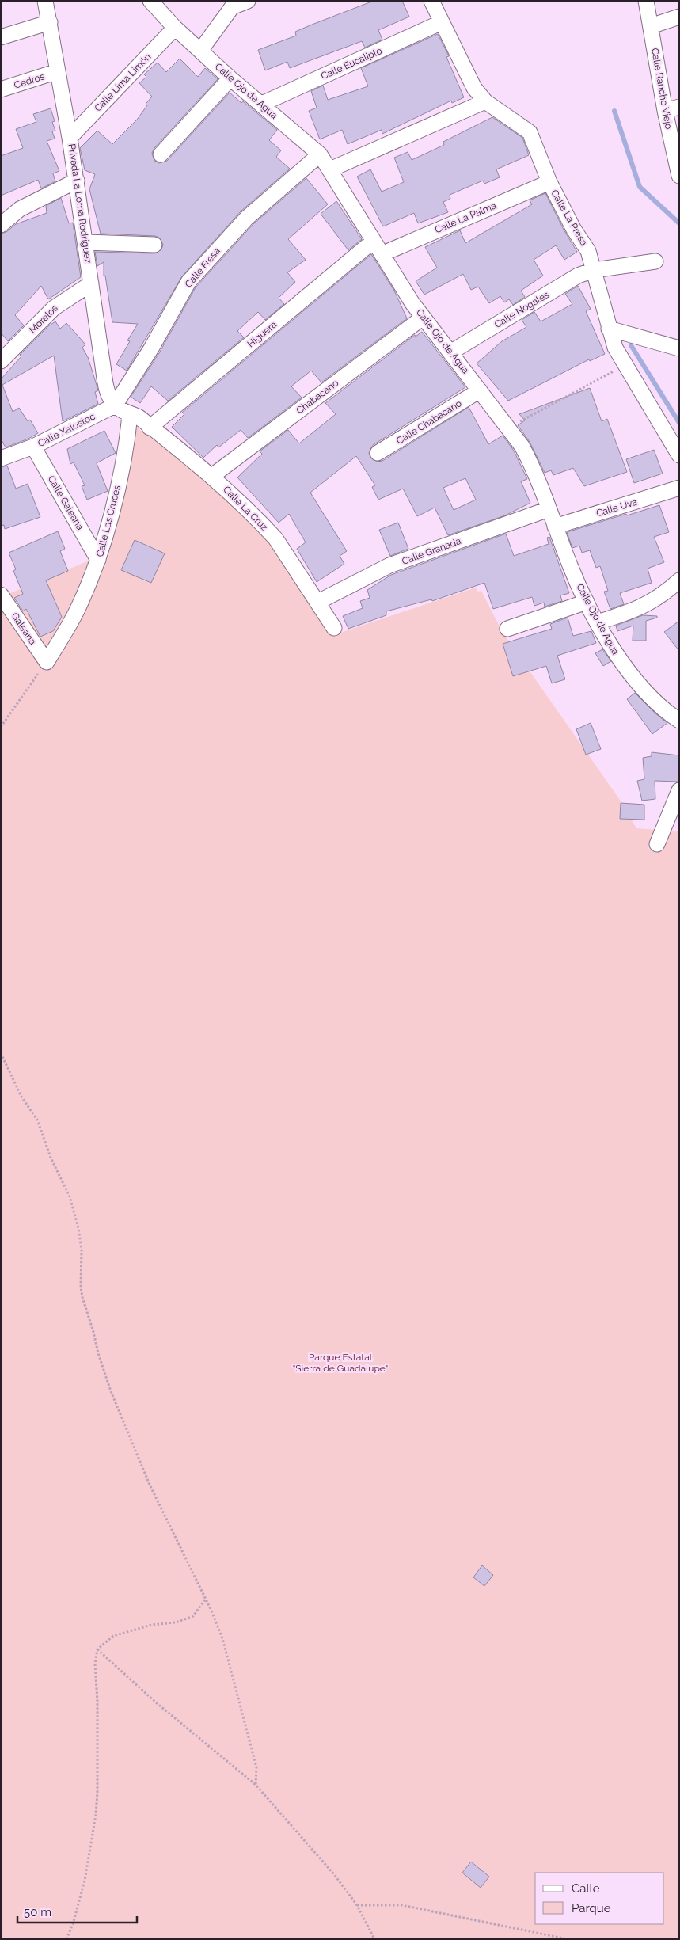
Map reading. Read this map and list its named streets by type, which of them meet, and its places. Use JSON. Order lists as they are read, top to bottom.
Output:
{
  "streets": {
    "street": [
      "Calle Eucalipto",
      "Cedros",
      "Calle Lima Limón",
      "Calle Rancho Viejo",
      "Calle Ojo de Agua",
      "Privada La Loma Rodríguez",
      "Calle La Palma",
      "Calle La Presa",
      "Calle Fresa",
      "Calle Nogales",
      "Morelos",
      "Higuera",
      "Chabacano",
      "Calle Chabacano",
      "Calle Xalostoc",
      "Calle Galeana",
      "Calle Uva",
      "Calle La Cruz",
      "Calle Las Cruces",
      "Calle Granada",
      "Galeana"
    ]
  },
  "crossings": [
    ["Calle Eucalipto", "Calle Ojo de Agua"],
    ["Calle Eucalipto", "Calle La Presa"],
    ["Cedros", "Privada La Loma Rodríguez"],
    ["Calle Lima Limón", "Calle Ojo de Agua"],
    ["Calle Lima Limón", "Privada La Loma Rodríguez"],
    ["Calle Ojo de Agua", "Calle La Palma"],
    ["Calle Ojo de Agua", "Calle Fresa"],
    ["Calle Ojo de Agua", "Calle Nogales"],
    ["Calle Ojo de Agua", "Higuera"],
    ["Calle Ojo de Agua", "Chabacano"],
    ["Calle Ojo de Agua", "Calle Chabacano"],
    ["Calle Ojo de Agua", "Calle Uva"],
    ["Calle Ojo de Agua", "Calle Granada"],
    ["Privada La Loma Rodríguez", "Calle Fresa"],
    ["Privada La Loma Rodríguez", "Morelos"],
    ["Privada La Loma Rodríguez", "Calle Xalostoc"],
    ["Calle La Palma", "Calle La Presa"],
    ["Calle La Presa", "Calle Nogales"],
    ["Calle Fresa", "Calle Xalostoc"],
    ["Higuera", "Calle La Cruz"],
    ["Chabacano", "Calle La Cruz"],
    ["Calle Xalostoc", "Calle Galeana"],
    ["Calle Galeana", "Calle Las Cruces"],
    ["Calle La Cruz", "Calle Las Cruces"],
    ["Calle La Cruz", "Calle Granada"],
    ["Calle Las Cruces", "Galeana"]
  ],
  "parks": ["Parque Estatal \"Sierra de Guadalupe\""],
  "legend": ["Calle", "Parque"],
  "scale_bar": "50 m"
}
